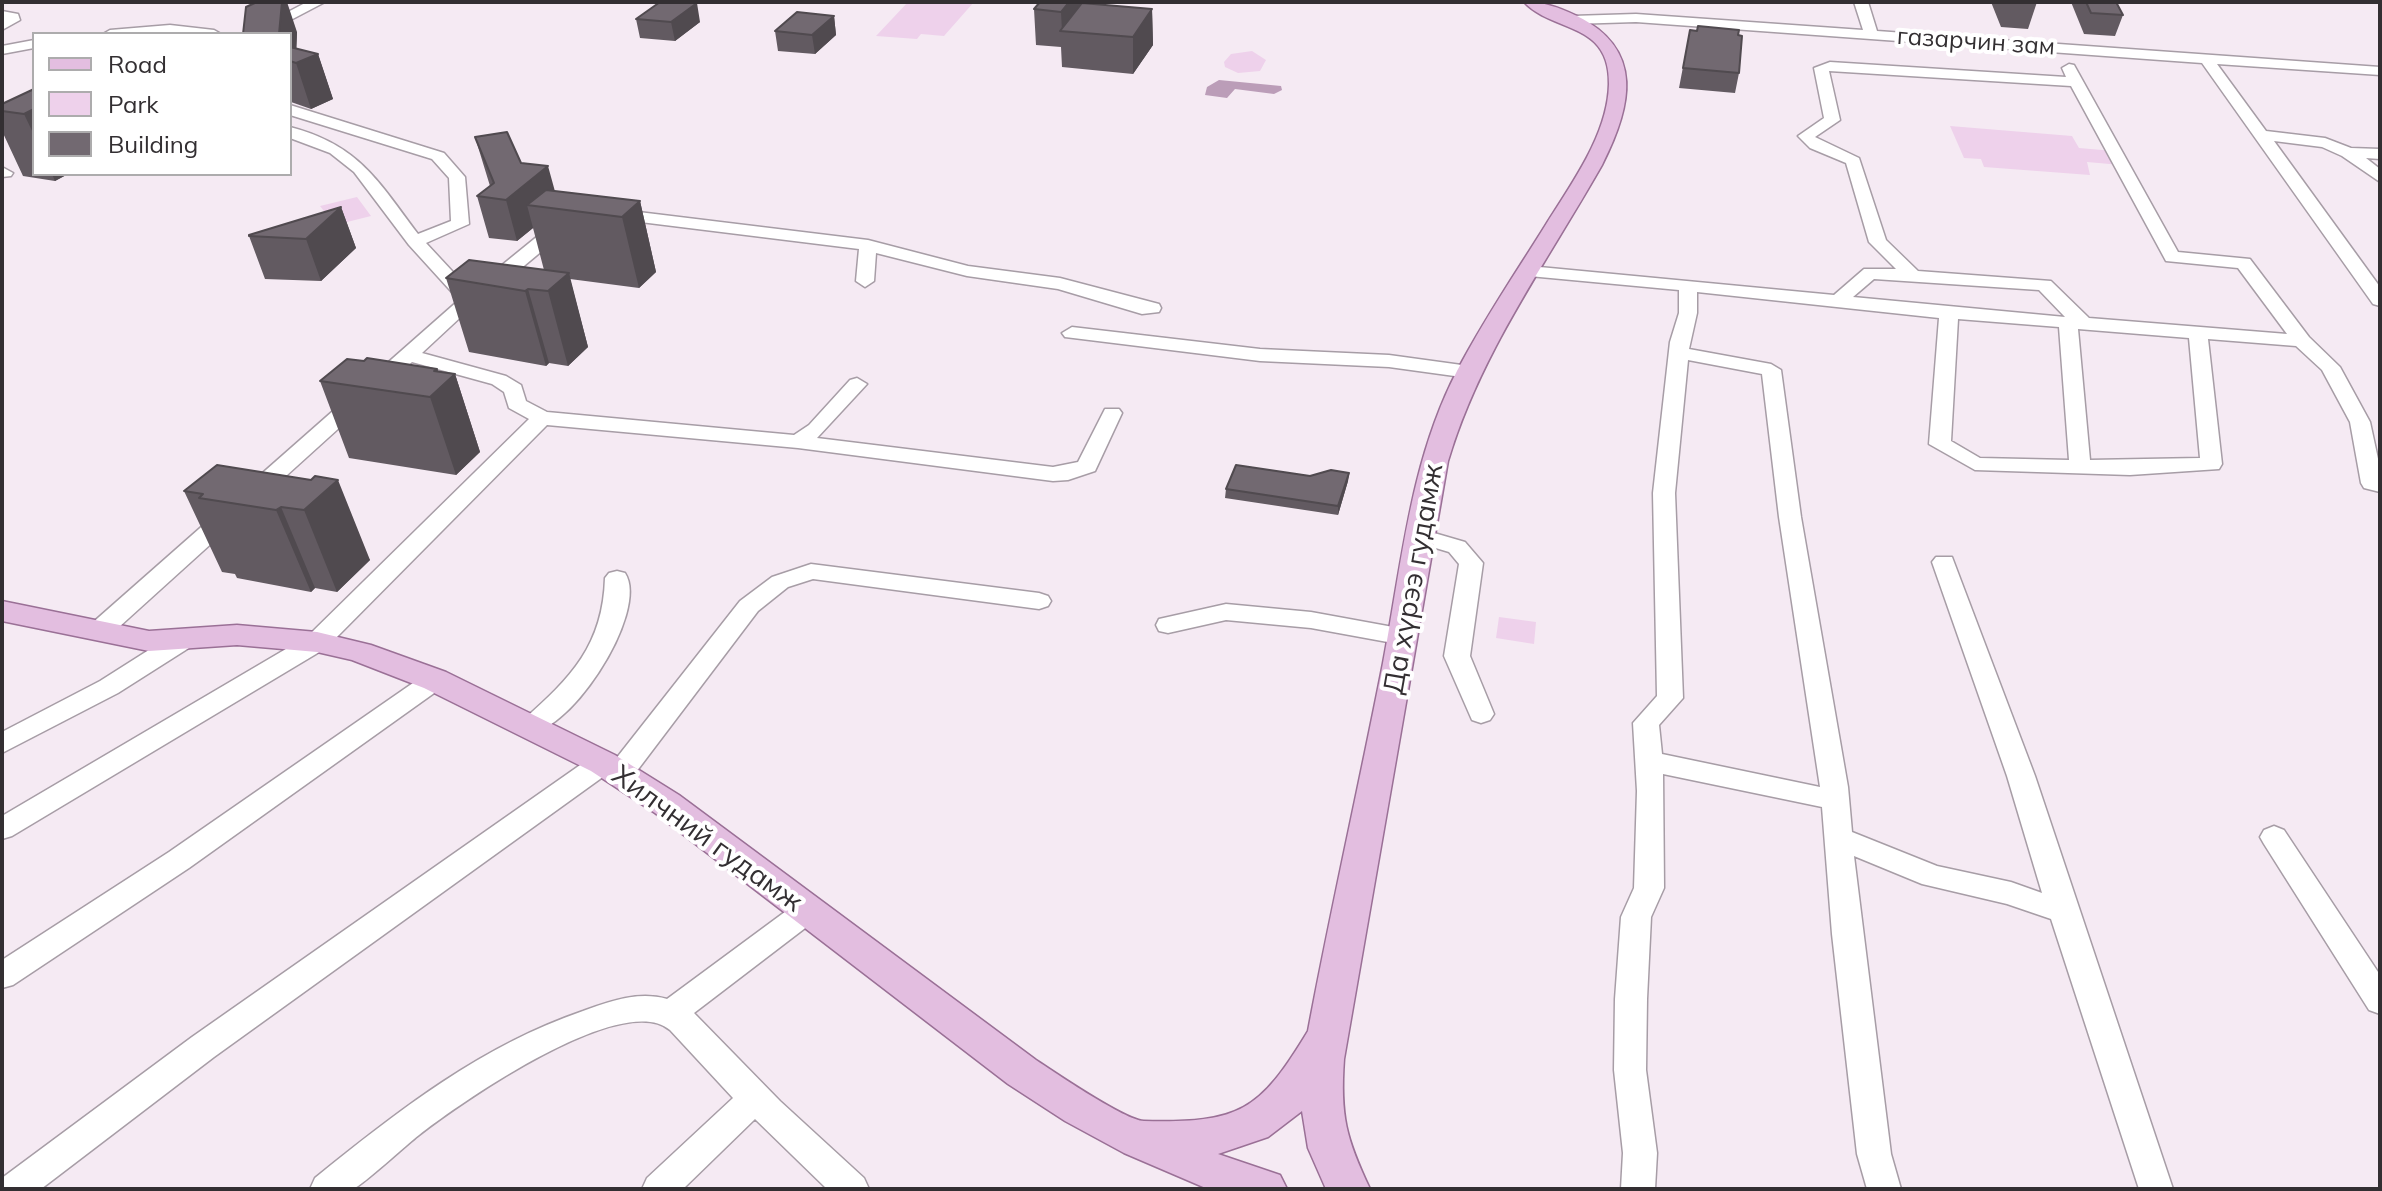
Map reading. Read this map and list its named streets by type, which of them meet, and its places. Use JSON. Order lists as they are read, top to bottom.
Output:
{
  "streets": {
    "main road": ["Да хүрээ гудамж", "Хилчний гудамж"],
    "street": ["газарчин зам"]
  },
  "crossings": [
    ["газарчин зам", "Да хүрээ гудамж"]
  ],
  "legend": ["Road", "Park", "Building"]
}
